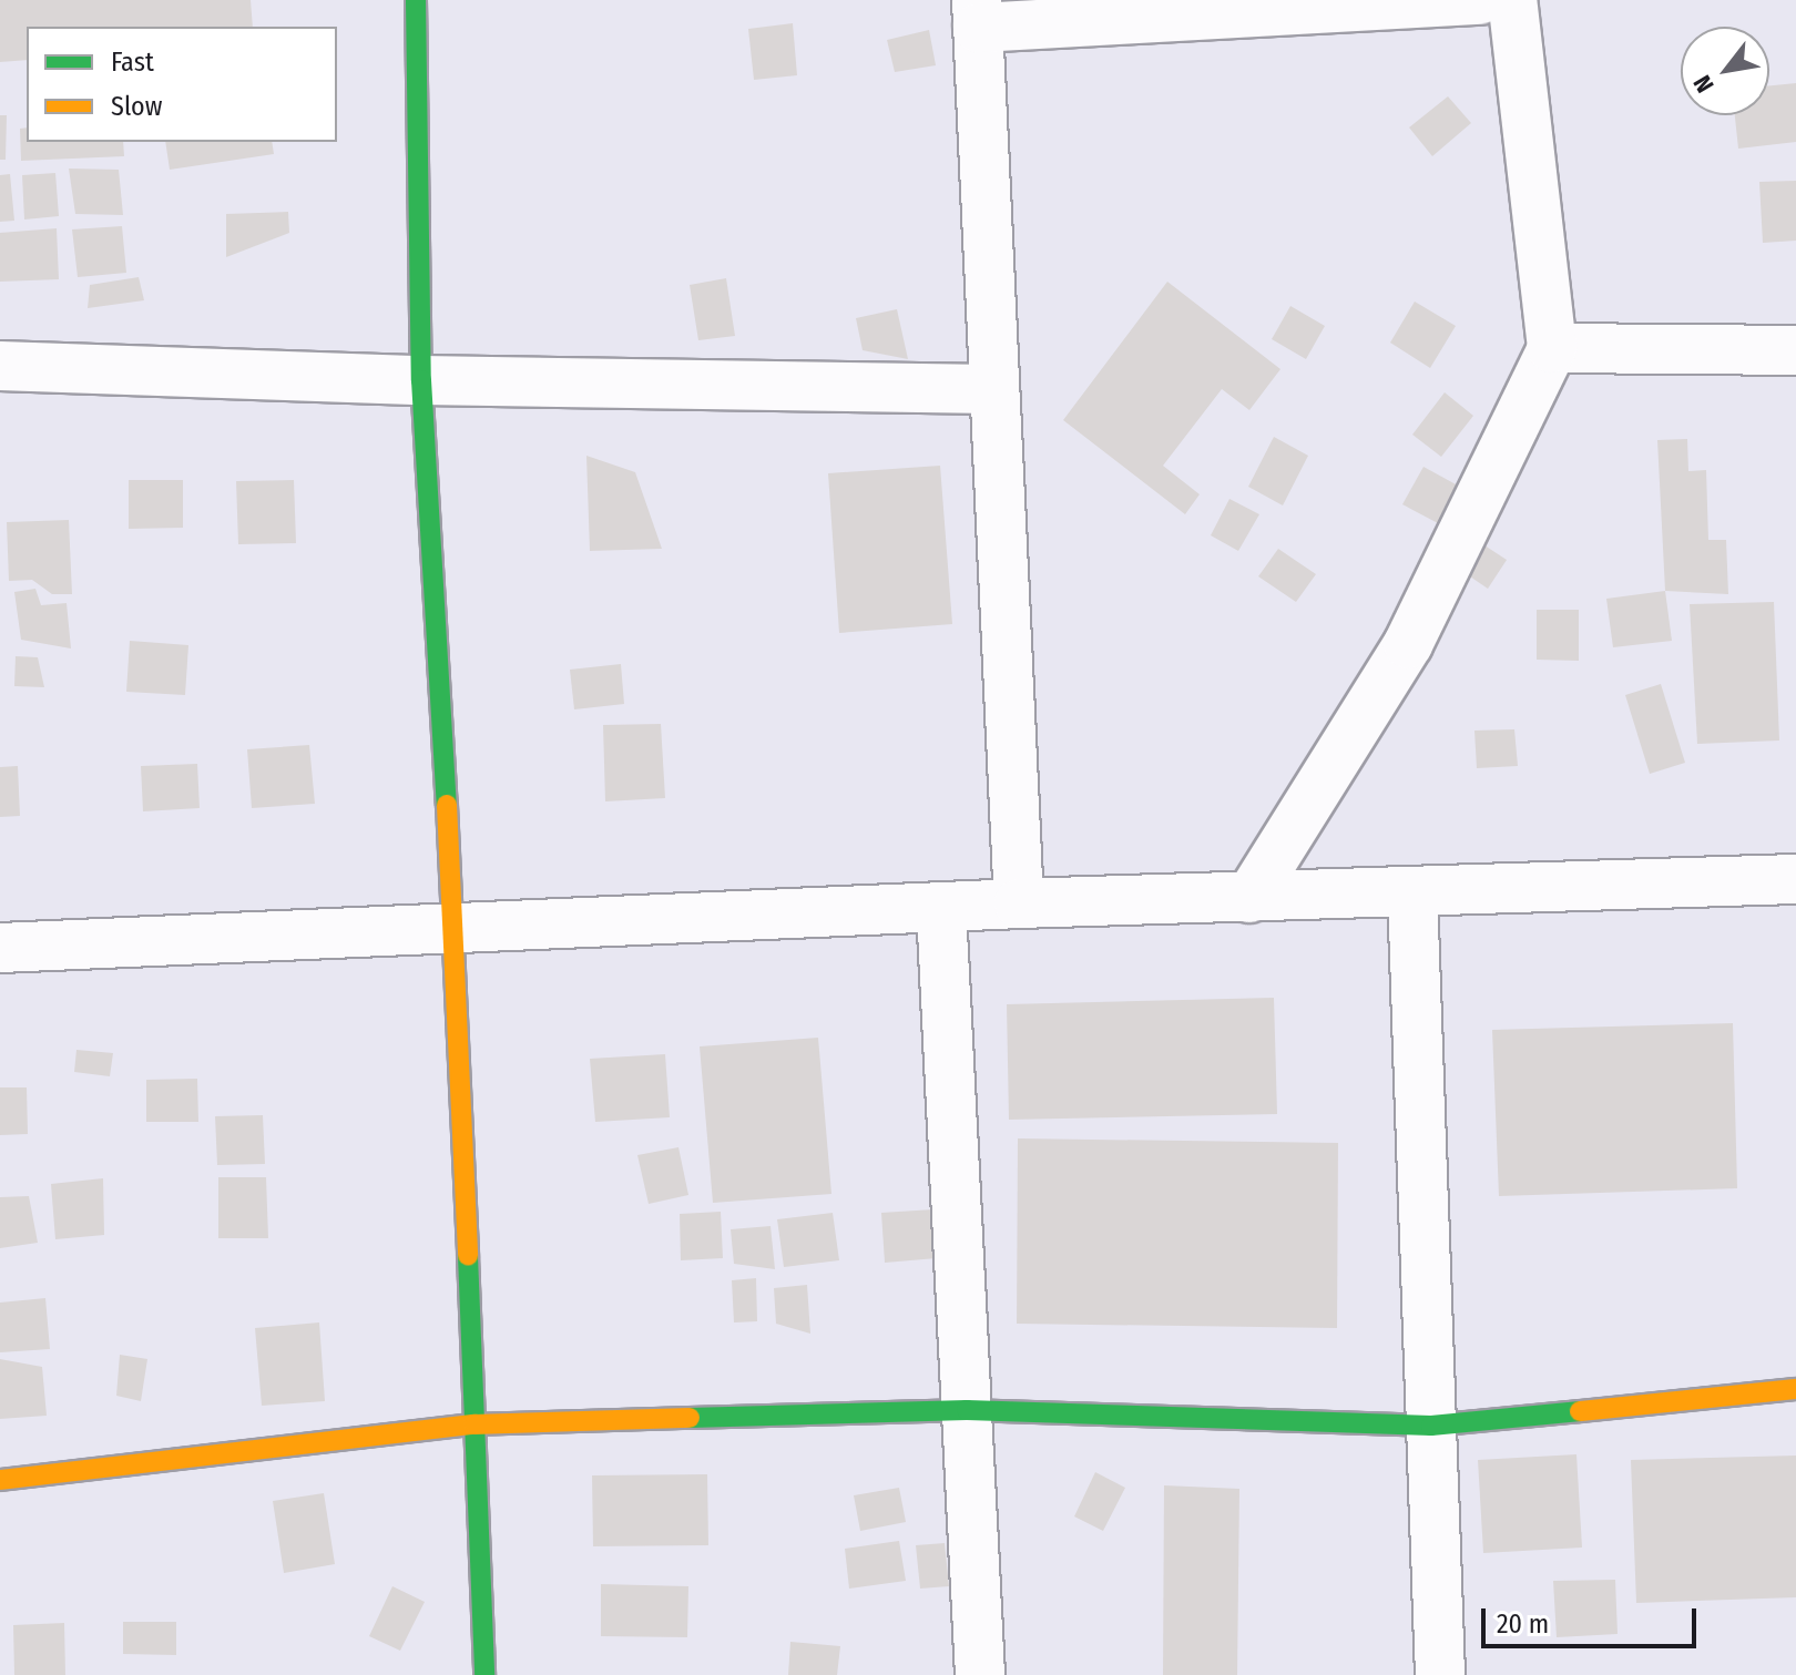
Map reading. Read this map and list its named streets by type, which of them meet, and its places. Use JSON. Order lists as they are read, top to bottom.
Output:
{
  "legend": ["Fast", "Slow"],
  "scale_bar": "20 m",
  "north": "bottom left"
}
